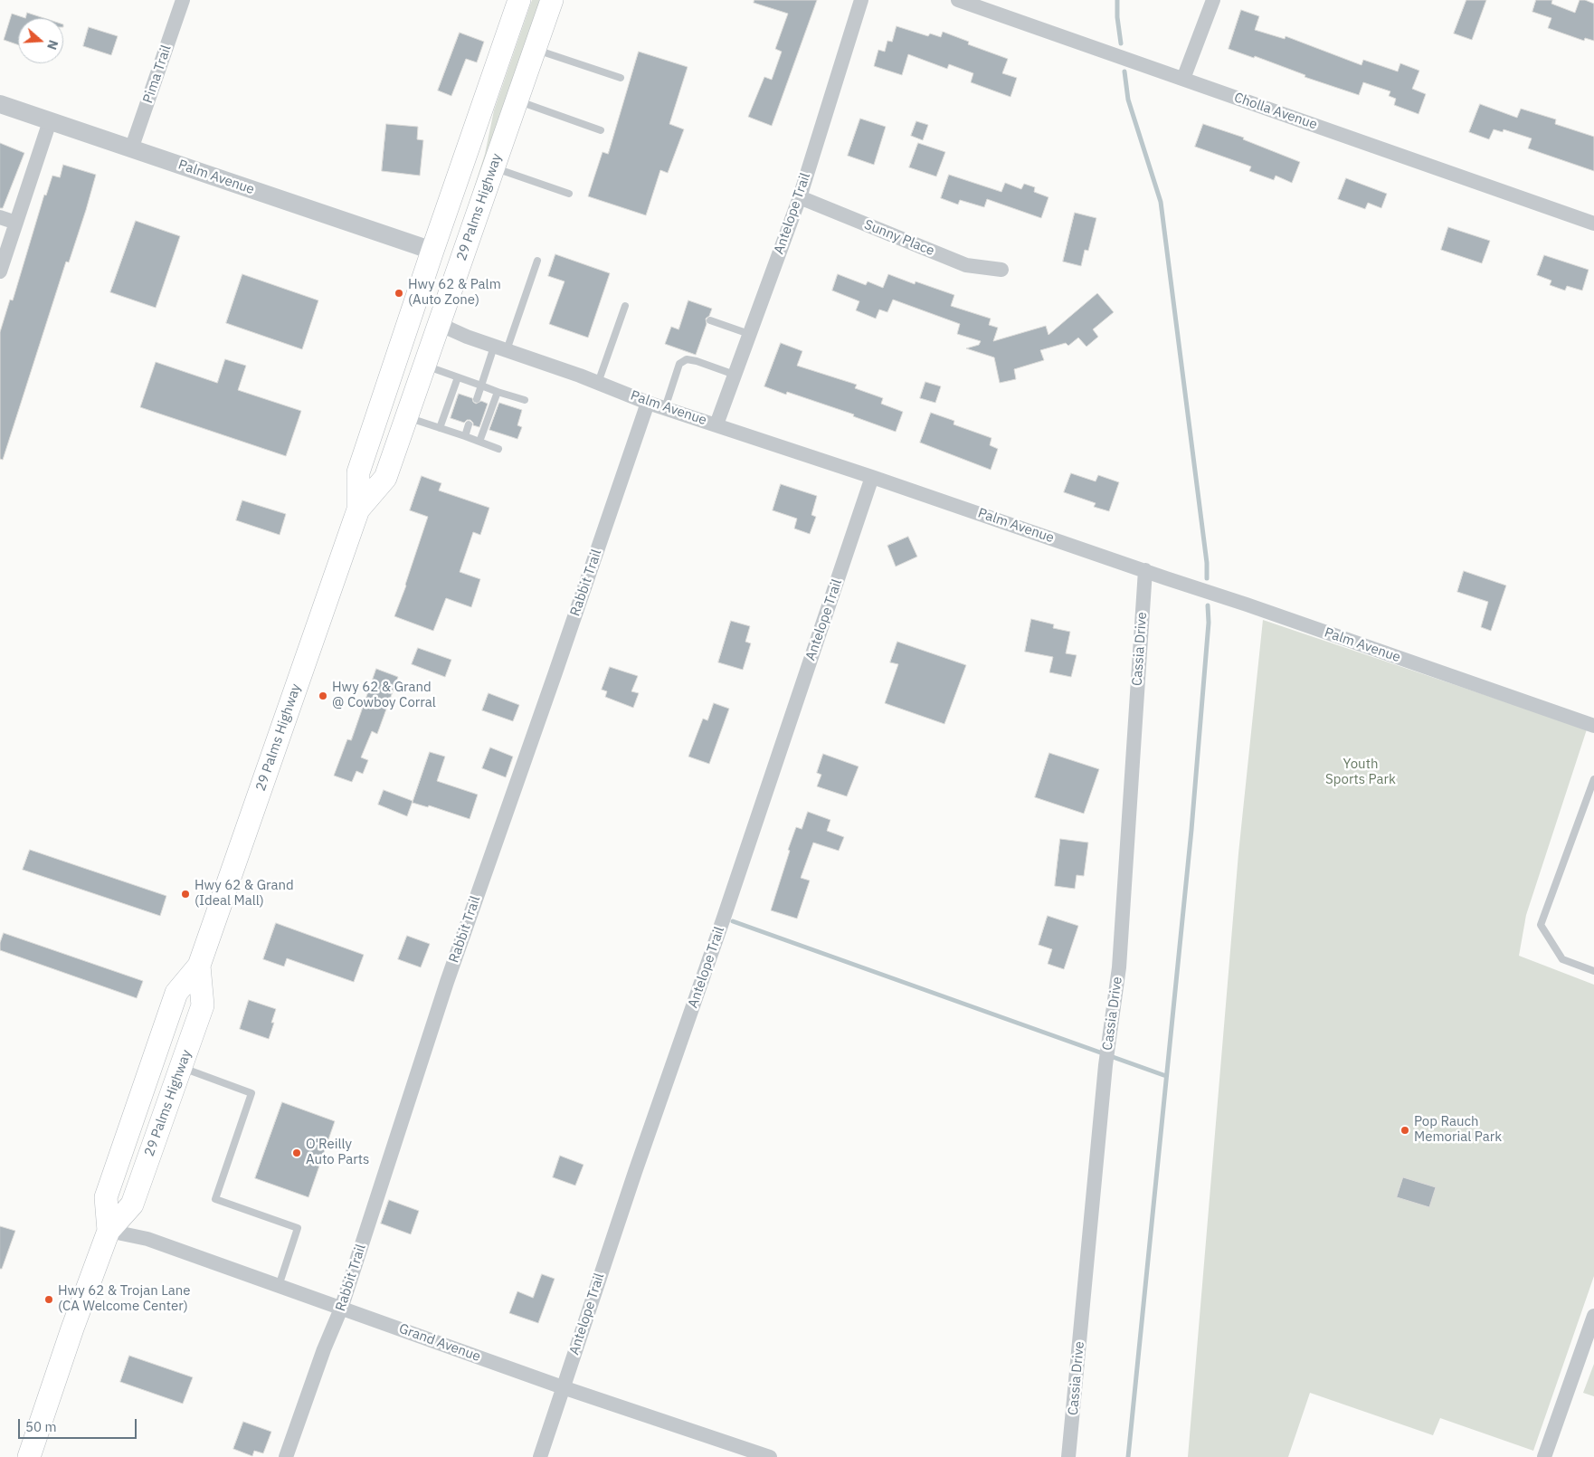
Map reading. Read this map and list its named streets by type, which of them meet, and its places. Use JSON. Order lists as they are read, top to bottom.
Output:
{
  "streets": {
    "main road": ["29 Palms Highway"],
    "street": [
      "Pima Trail",
      "Cholla Avenue",
      "Palm Avenue",
      "Antelope Trail",
      "Sunny Place",
      "Rabbit Trail",
      "Cassia Drive",
      "Grand Avenue"
    ]
  },
  "crossings": [
    ["Pima Trail", "Palm Avenue"],
    ["Palm Avenue", "29 Palms Highway"],
    ["Palm Avenue", "Antelope Trail"],
    ["Palm Avenue", "Rabbit Trail"],
    ["Palm Avenue", "Cassia Drive"],
    ["29 Palms Highway", "Grand Avenue"],
    ["Antelope Trail", "Sunny Place"],
    ["Antelope Trail", "Grand Avenue"],
    ["Rabbit Trail", "Grand Avenue"]
  ],
  "parks": ["Youth Sports Park"],
  "places": [
    "Hwy 62 & Palm (Auto Zone)",
    "Hwy 62 & Grand @ Cowboy Corral",
    "Hwy 62 & Grand (Ideal Mall)",
    "Pop Rauch Memorial Park",
    "O'Reilly Auto Parts",
    "Hwy 62 & Trojan Lane (CA Welcome Center)"
  ],
  "scale_bar": "50 m",
  "north": "right"
}
